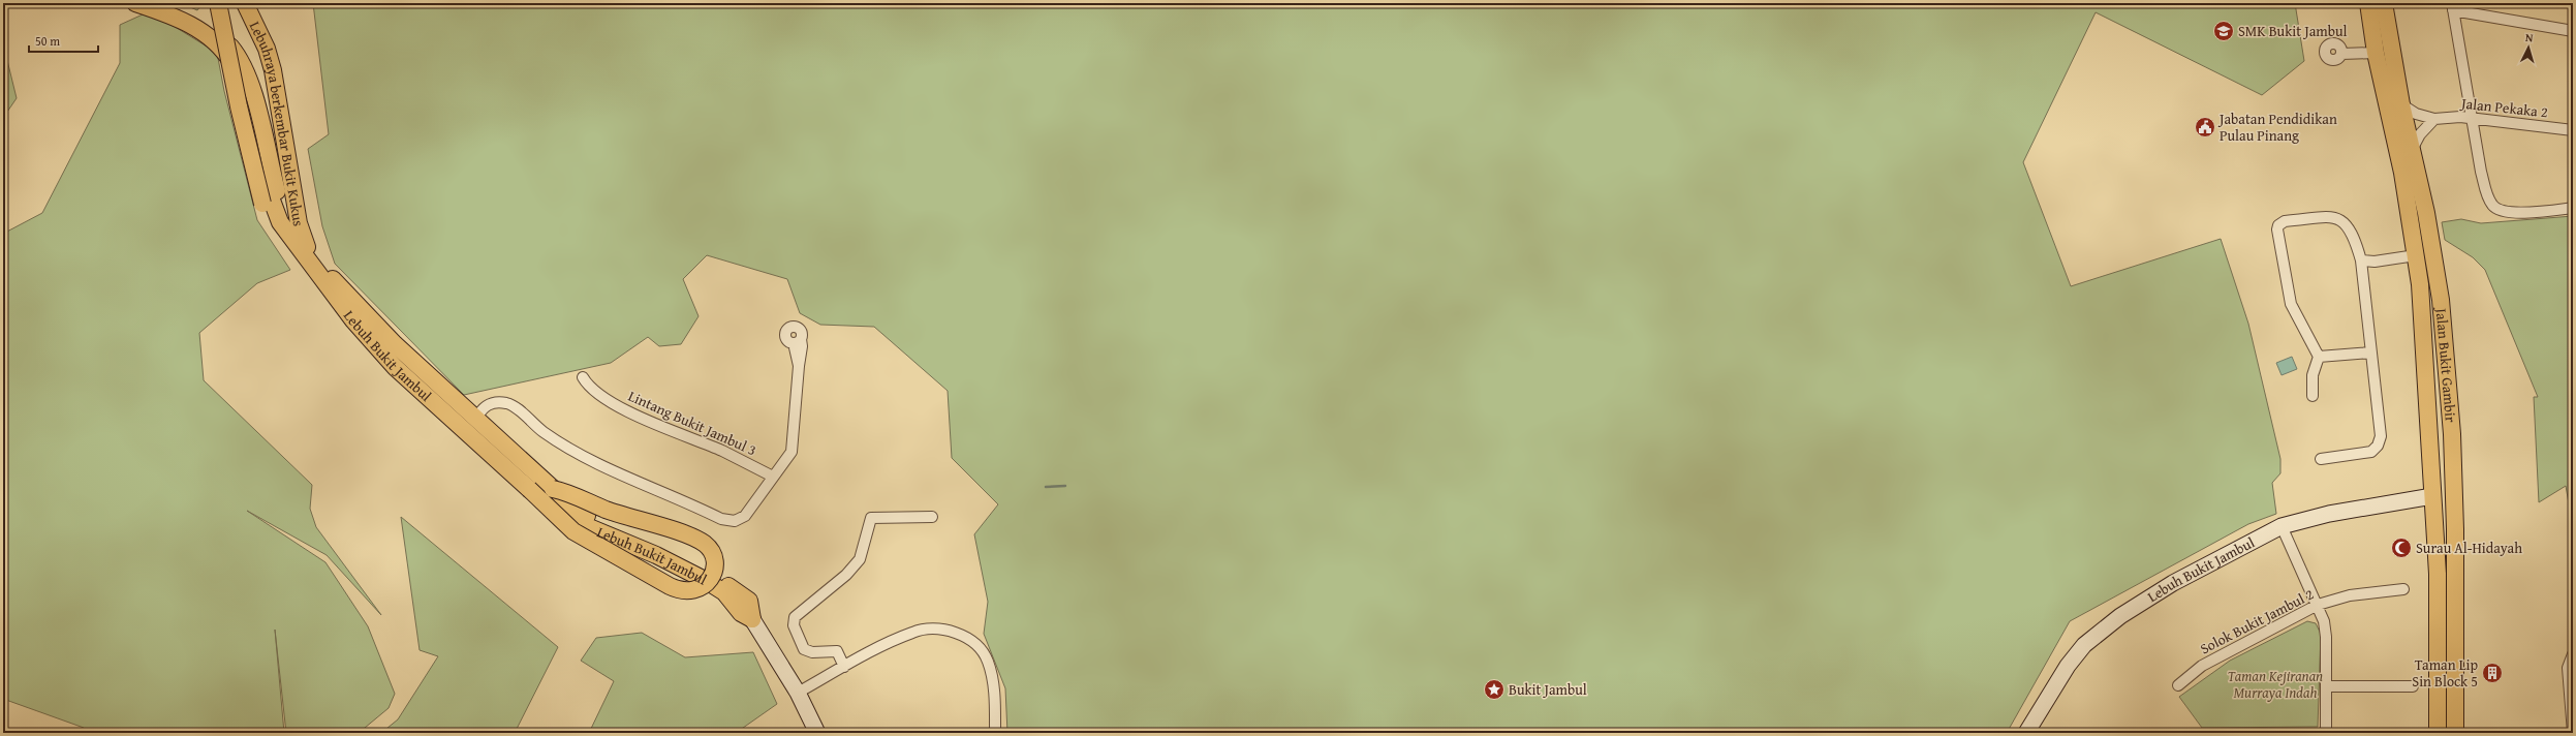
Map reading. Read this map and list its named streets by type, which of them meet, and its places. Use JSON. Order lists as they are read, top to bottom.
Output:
{
  "streets": {
    "main road": ["Lebuhraya berkembar Bukit Kukus", "Lebuh Bukit Jambul", "Jalan Bukit Gambir"],
    "street": ["Jalan Pekaka 2", "Lintang Bukit Jambul 3", "Solok Bukit Jambul 2"]
  },
  "crossings": [
    ["Jalan Pekaka 2", "Jalan Bukit Gambir"],
    ["Lebuhraya berkembar Bukit Kukus", "Lebuh Bukit Jambul"],
    ["Lebuh Bukit Jambul", "Jalan Bukit Gambir"]
  ],
  "parks": ["Taman Kejiranan Murraya Indah"],
  "places": {
    "school or university": ["SMK Bukit Jambul"],
    "public building": ["Jabatan Pendidikan Pulau Pinang"],
    "mosque": ["Surau Al-Hidayah"],
    "building": ["Taman Lip Sin Block 5"],
    "place": ["Bukit Jambul"]
  },
  "scale_bar": "50 m",
  "north": "top"
}
